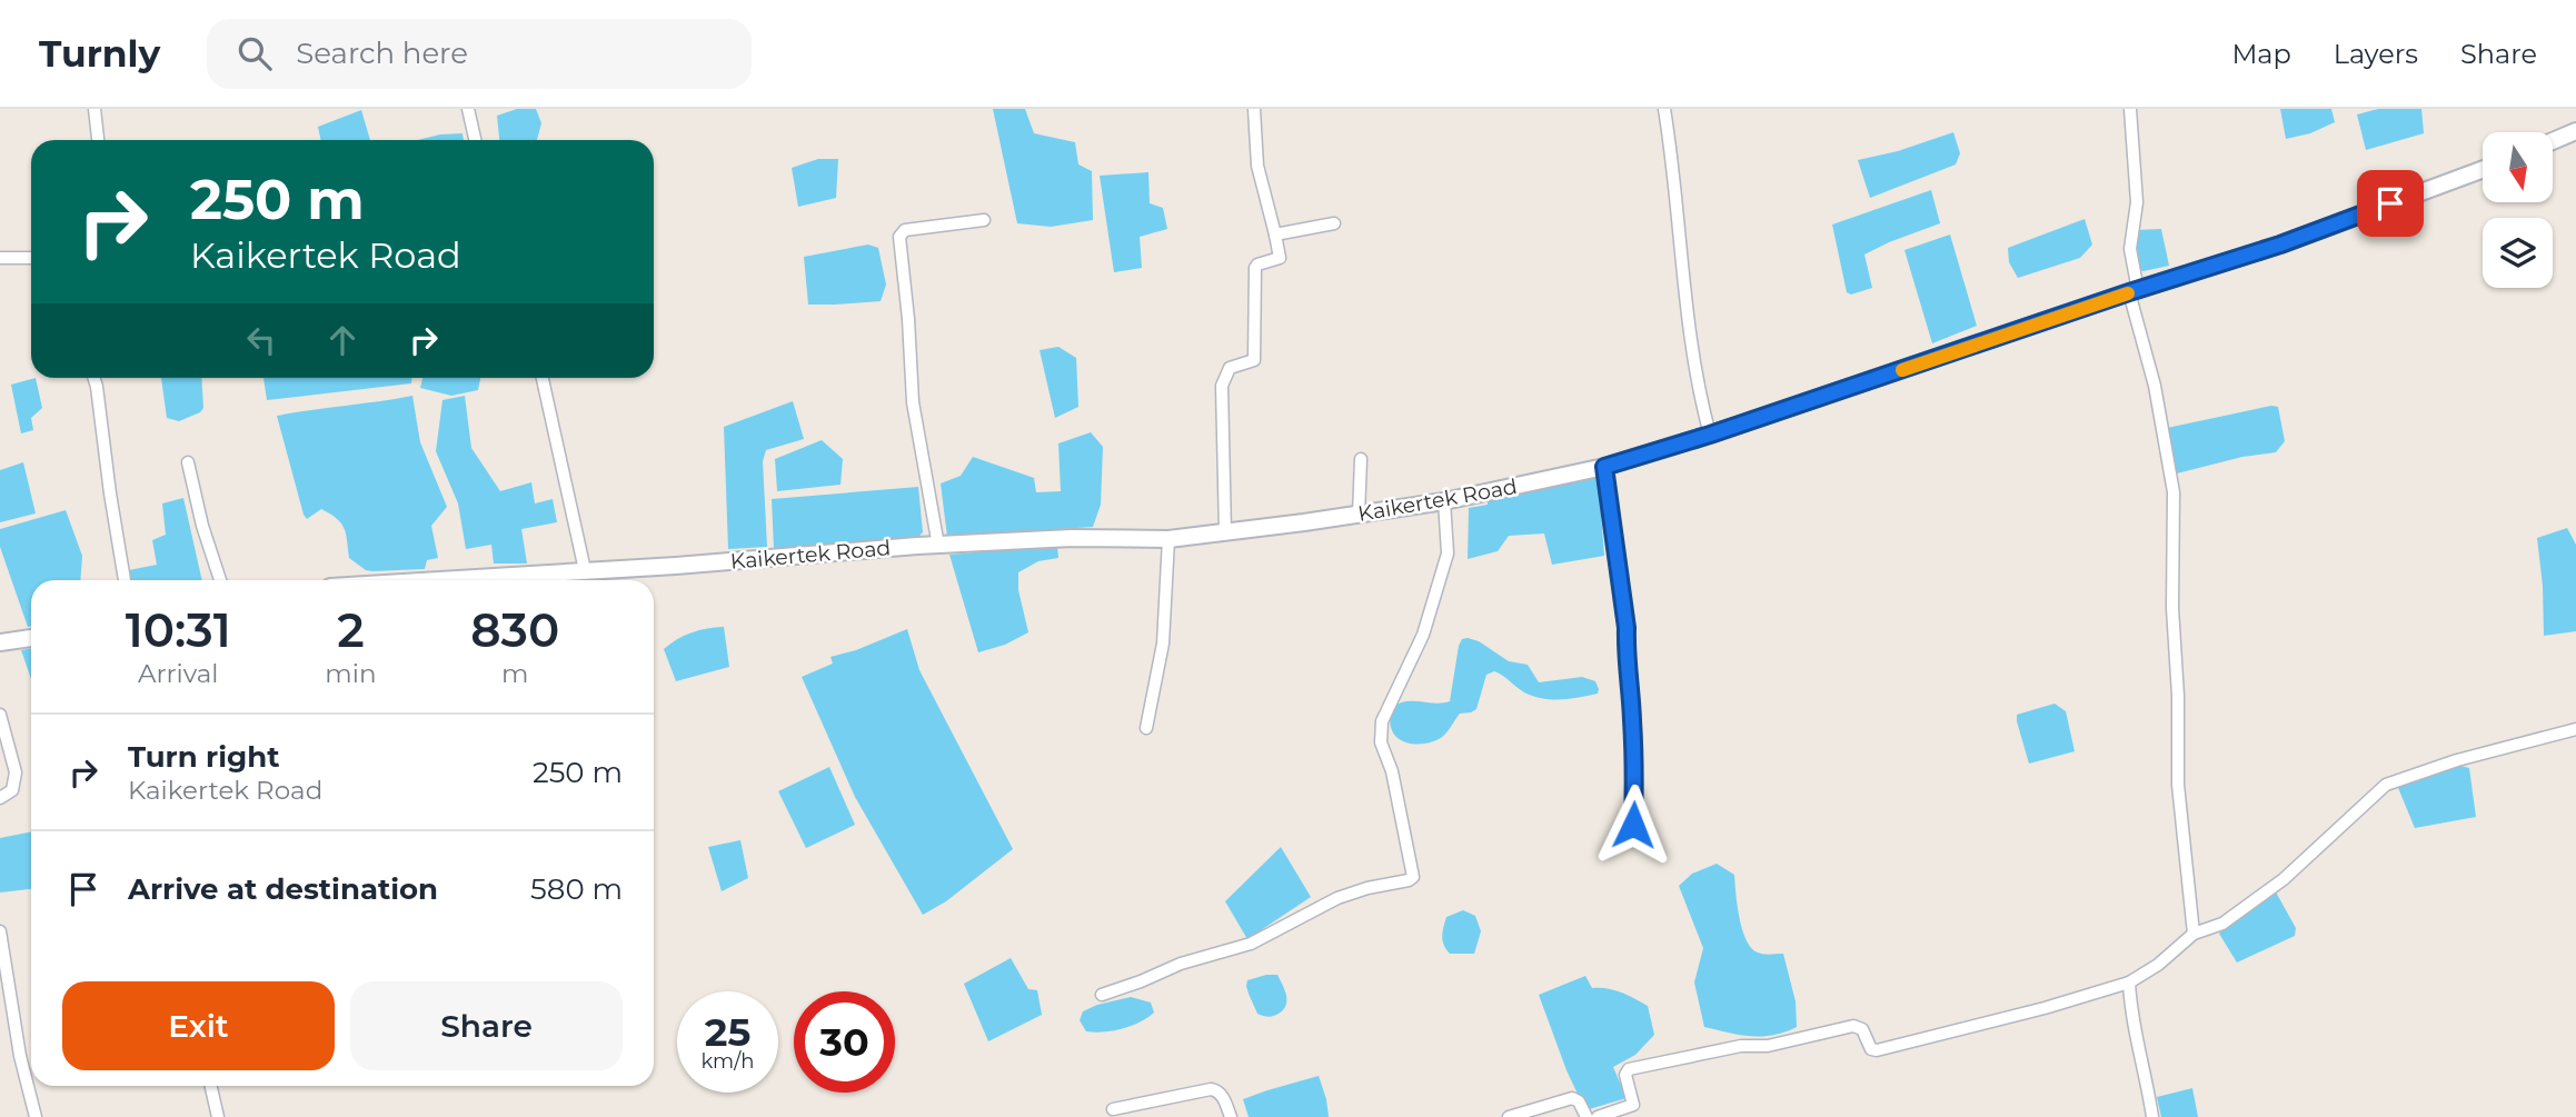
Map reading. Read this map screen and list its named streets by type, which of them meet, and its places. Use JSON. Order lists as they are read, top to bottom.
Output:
{
  "streets": {
    "main road": ["Kaikertek Road"]
  },
  "north": "bottom",
  "page": {
    "header": "Turnly",
    "search": "Search here",
    "nav": ["Map", "Layers", "Share"],
    "turn": ["250 m", "Kaikertek Road"],
    "eta": [
      "10:31",
      "Arrival",
      "2",
      "min",
      "830",
      "m"
    ],
    "list": [
      {
        "name": "Turn right",
        "note": "Kaikertek Road",
        "value": "250 m"
      },
      {
        "name": "Arrive at destination",
        "value": "580 m"
      }
    ],
    "buttons": ["Exit", "Share"],
    "speed": "25 km/h",
    "limit": "30"
  }
}
